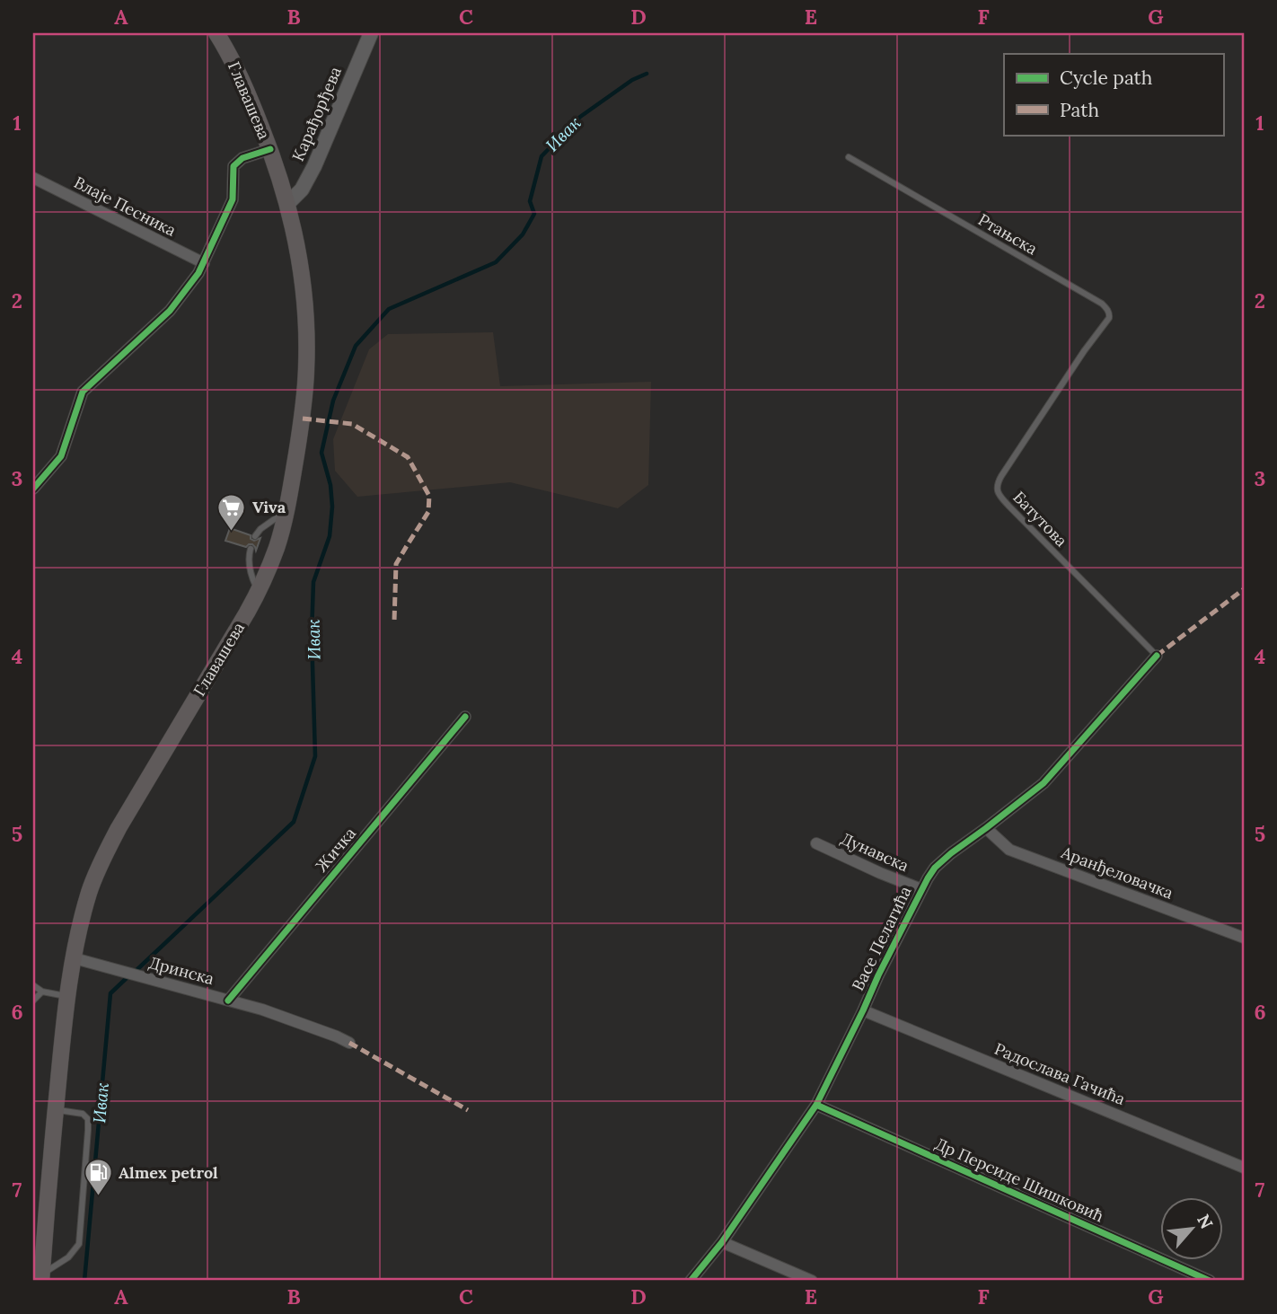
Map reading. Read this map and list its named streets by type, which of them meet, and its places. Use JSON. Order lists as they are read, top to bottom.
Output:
{
  "streets": {
    "main road": ["Главашева"],
    "street": [
      "Карађорђева",
      "Влаје Песника",
      "Жичка",
      "Дунавска",
      "Аранђеловачка",
      "Васе Пелагића",
      "Дринска",
      "Радослава Гачића",
      "Др Персиде Шишковић"
    ],
    "lane": ["Ртањска", "Батутова"]
  },
  "crossings": [
    ["Главашева", "Карађорђева"],
    ["Главашева", "Дринска"],
    ["Ртањска", "Батутова"],
    ["Батутова", "Васе Пелагића"],
    ["Жичка", "Дринска"],
    ["Дунавска", "Васе Пелагића"],
    ["Аранђеловачка", "Васе Пелагића"],
    ["Васе Пелагића", "Радослава Гачића"],
    ["Васе Пелагића", "Др Персиде Шишковић"]
  ],
  "water": ["Ивак"],
  "places": {
    "supermarket": ["Viva"],
    "fuel station": ["Almex petrol"]
  },
  "legend": ["Cycle path", "Path"],
  "north": "top right",
  "grid": {
    "columns": [
      "A",
      "B",
      "C",
      "D",
      "E",
      "F",
      "G"
    ],
    "rows": [
      "1",
      "2",
      "3",
      "4",
      "5",
      "6",
      "7"
    ]
  }
}
